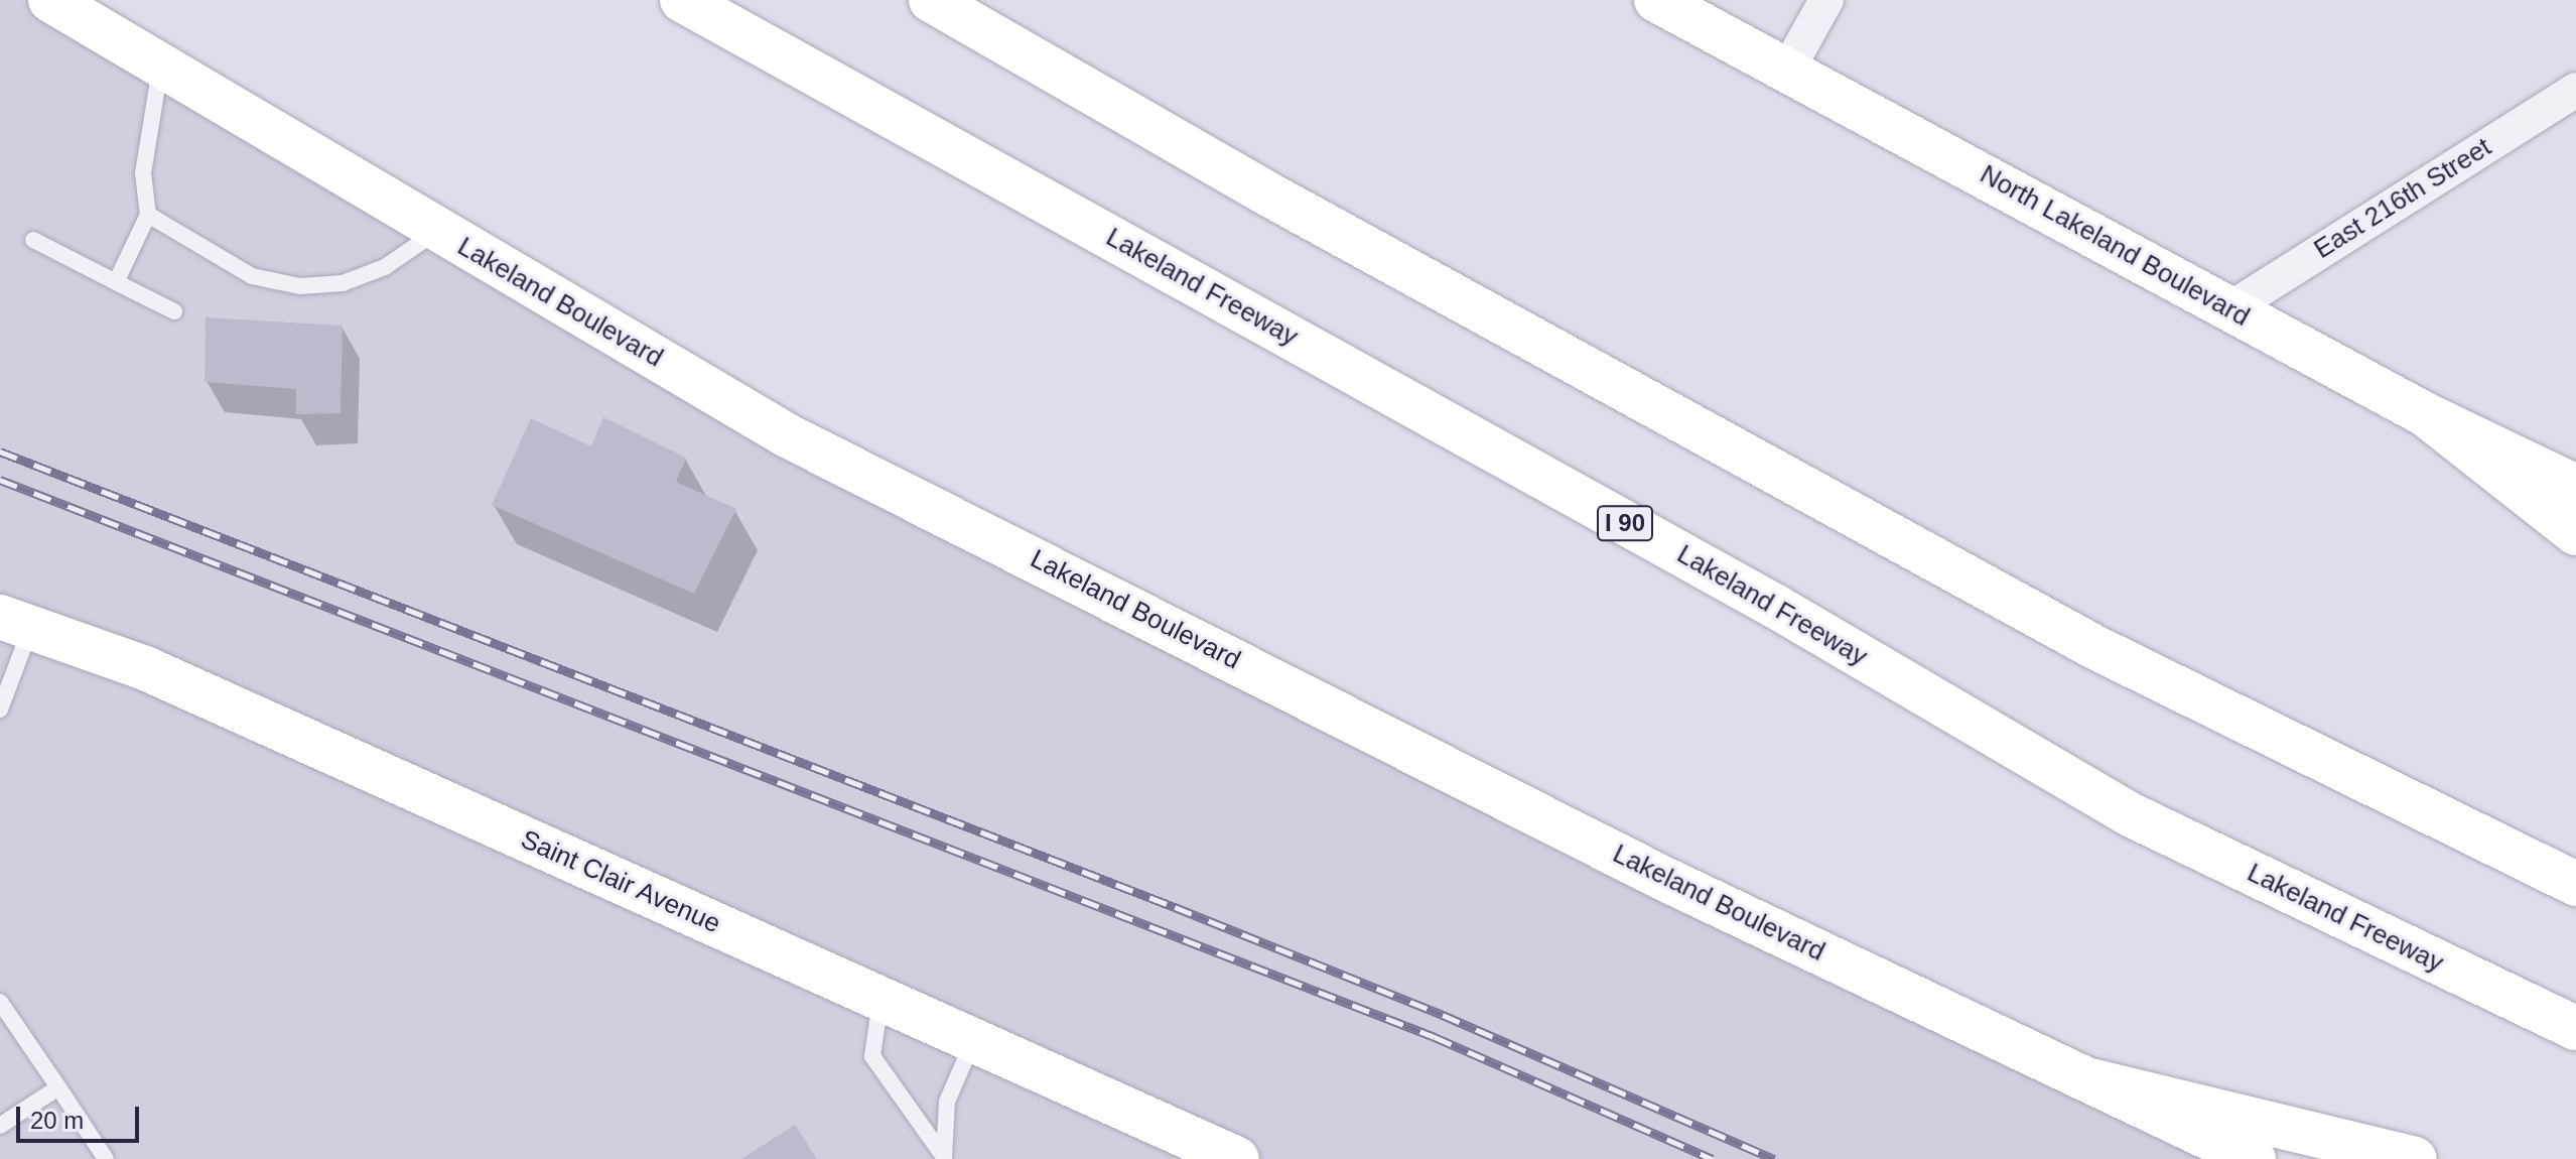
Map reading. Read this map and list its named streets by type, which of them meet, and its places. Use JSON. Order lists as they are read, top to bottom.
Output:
{
  "streets": {
    "main road": [
      "North Lakeland Boulevard",
      "Lakeland Freeway",
      "Lakeland Boulevard",
      "I 90",
      "Saint Clair Avenue"
    ],
    "street": ["East 216th Street"]
  },
  "crossings": [
    ["East 216th Street", "North Lakeland Boulevard"]
  ],
  "scale_bar": "20 m"
}
